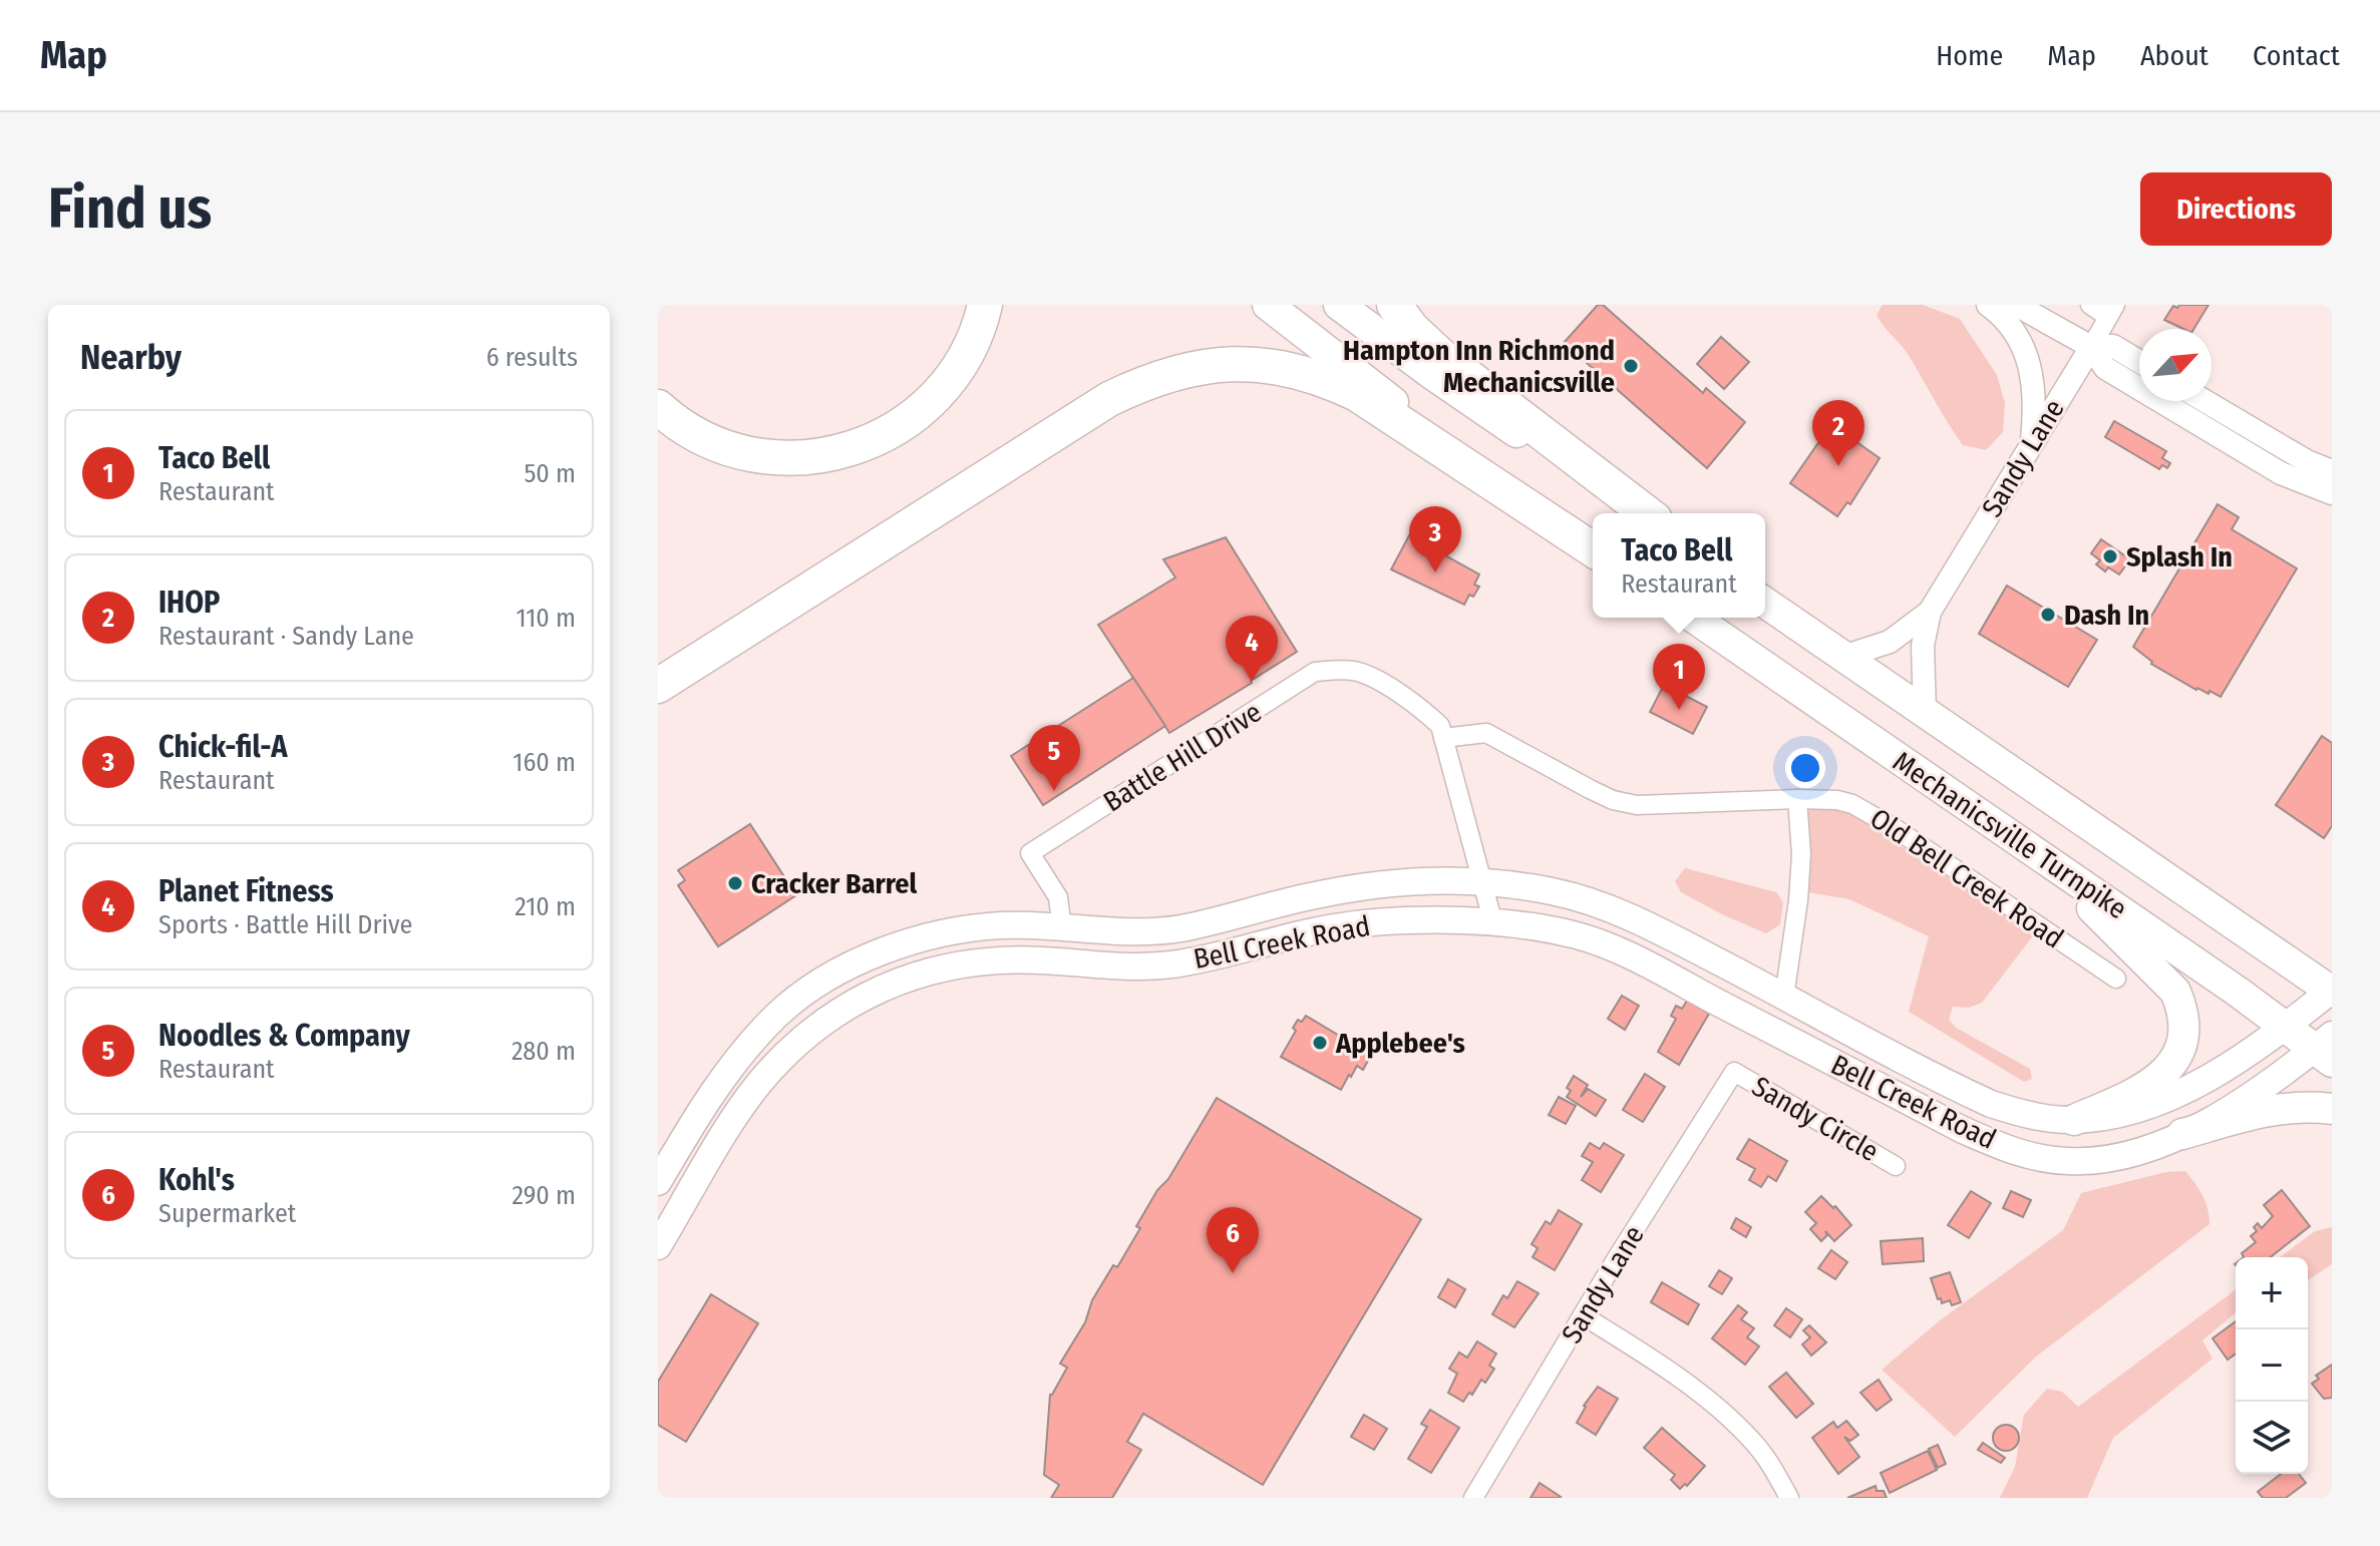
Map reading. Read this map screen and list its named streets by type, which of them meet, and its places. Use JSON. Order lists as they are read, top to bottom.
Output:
{
  "streets": {
    "highway": ["Mechanicsville Turnpike"],
    "main road": ["Bell Creek Road"],
    "street": [
      "Sandy Lane",
      "Battle Hill Drive",
      "Old Bell Creek Road",
      "Sandy Circle"
    ]
  },
  "crossings": [
    ["Sandy Lane", "Mechanicsville Turnpike"],
    ["Sandy Lane", "Sandy Circle"],
    ["Battle Hill Drive", "Old Bell Creek Road"],
    ["Battle Hill Drive", "Bell Creek Road"],
    ["Mechanicsville Turnpike", "Bell Creek Road"]
  ],
  "places": [
    "Hampton Inn Richmond Mechanicsville",
    "Splash In",
    "Dash In",
    "Cracker Barrel",
    "Applebee's"
  ],
  "north": "top right",
  "page": {
    "header": "Map",
    "nav": [
      "Home",
      "Map",
      "About",
      "Contact"
    ],
    "buttons": "Directions",
    "title": "Find us",
    "heading": ["Nearby", "6 results"],
    "pins": [
      "2",
      "3",
      "4",
      "1",
      "5",
      "6"
    ],
    "list": [
      {
        "mark": "1",
        "name": "Taco Bell",
        "note": "Restaurant",
        "value": "50 m"
      },
      {
        "mark": "2",
        "name": "IHOP",
        "note": "Restaurant · Sandy Lane",
        "value": "110 m"
      },
      {
        "mark": "3",
        "name": "Chick-fil-A",
        "note": "Restaurant",
        "value": "160 m"
      },
      {
        "mark": "4",
        "name": "Planet Fitness",
        "note": "Sports · Battle Hill Drive",
        "value": "210 m"
      },
      {
        "mark": "5",
        "name": "Noodles & Company",
        "note": "Restaurant",
        "value": "280 m"
      },
      {
        "mark": "6",
        "name": "Kohl's",
        "note": "Supermarket",
        "value": "290 m"
      }
    ],
    "popup": ["Taco Bell", "Restaurant"],
    "map_buttons": ["+", "−"]
  }
}
